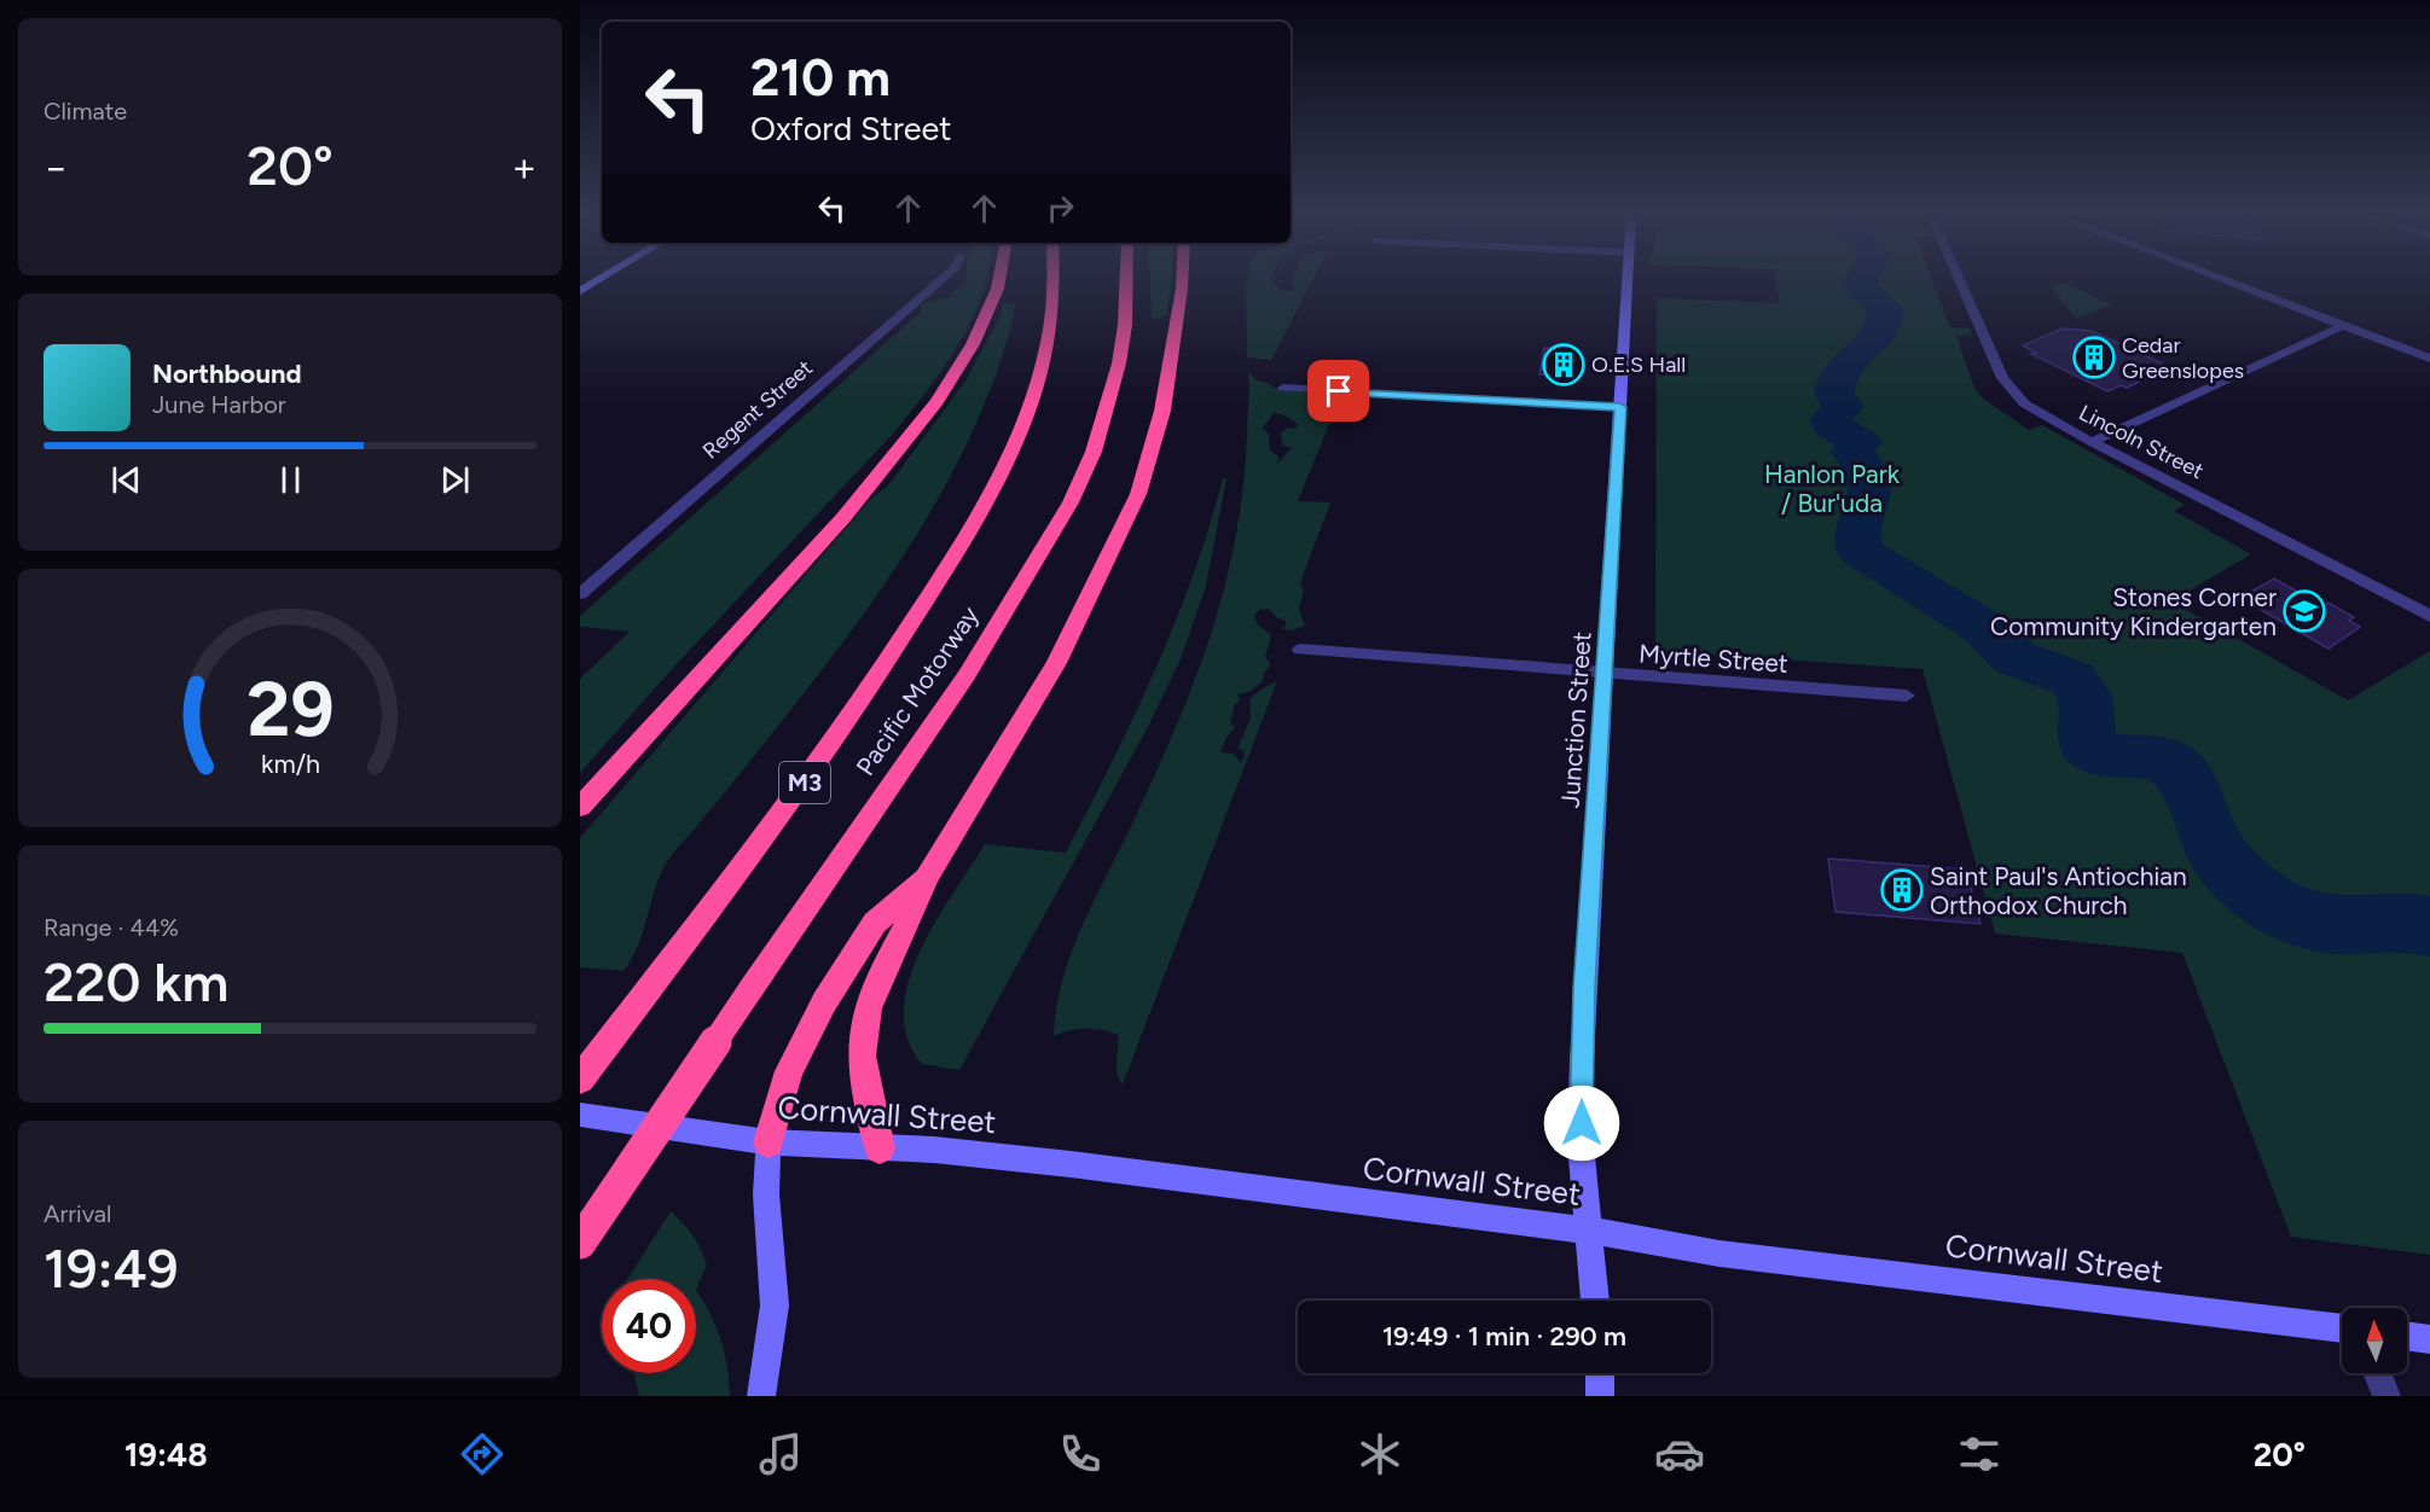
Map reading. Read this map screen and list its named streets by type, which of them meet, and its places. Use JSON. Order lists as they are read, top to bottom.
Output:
{
  "streets": {
    "highway": ["Pacific Motorway", "M3"],
    "street": [
      "Regent Street",
      "Lincoln Street",
      "Myrtle Street",
      "Junction Street",
      "Cornwall Street"
    ]
  },
  "crossings": [
    ["Myrtle Street", "Junction Street"],
    ["Junction Street", "Cornwall Street"]
  ],
  "parks": ["Hanlon Park / Bur'uda"],
  "places": {
    "building": ["Cedar Greenslopes", "O.E.S Hall", "Saint Paul's Antiochian Orthodox Church"],
    "school or university": ["Stones Corner Community Kindergarten"]
  },
  "north": "top",
  "page": {
    "tile": [
      "Climate",
      ["Range · 44%", "220 km"],
      ["Arrival", "19:49"]
    ],
    "turn": ["210 m", "Oxford Street"],
    "heat": ["−", "20°", "+"],
    "song": ["Northbound", "June Harbor"],
    "limit": "40",
    "trip": "19:49 · 1 min · 290 m",
    "tabs": ["19:48", "20°"],
    "gauge": ["29", "km/h"]
  }
}
